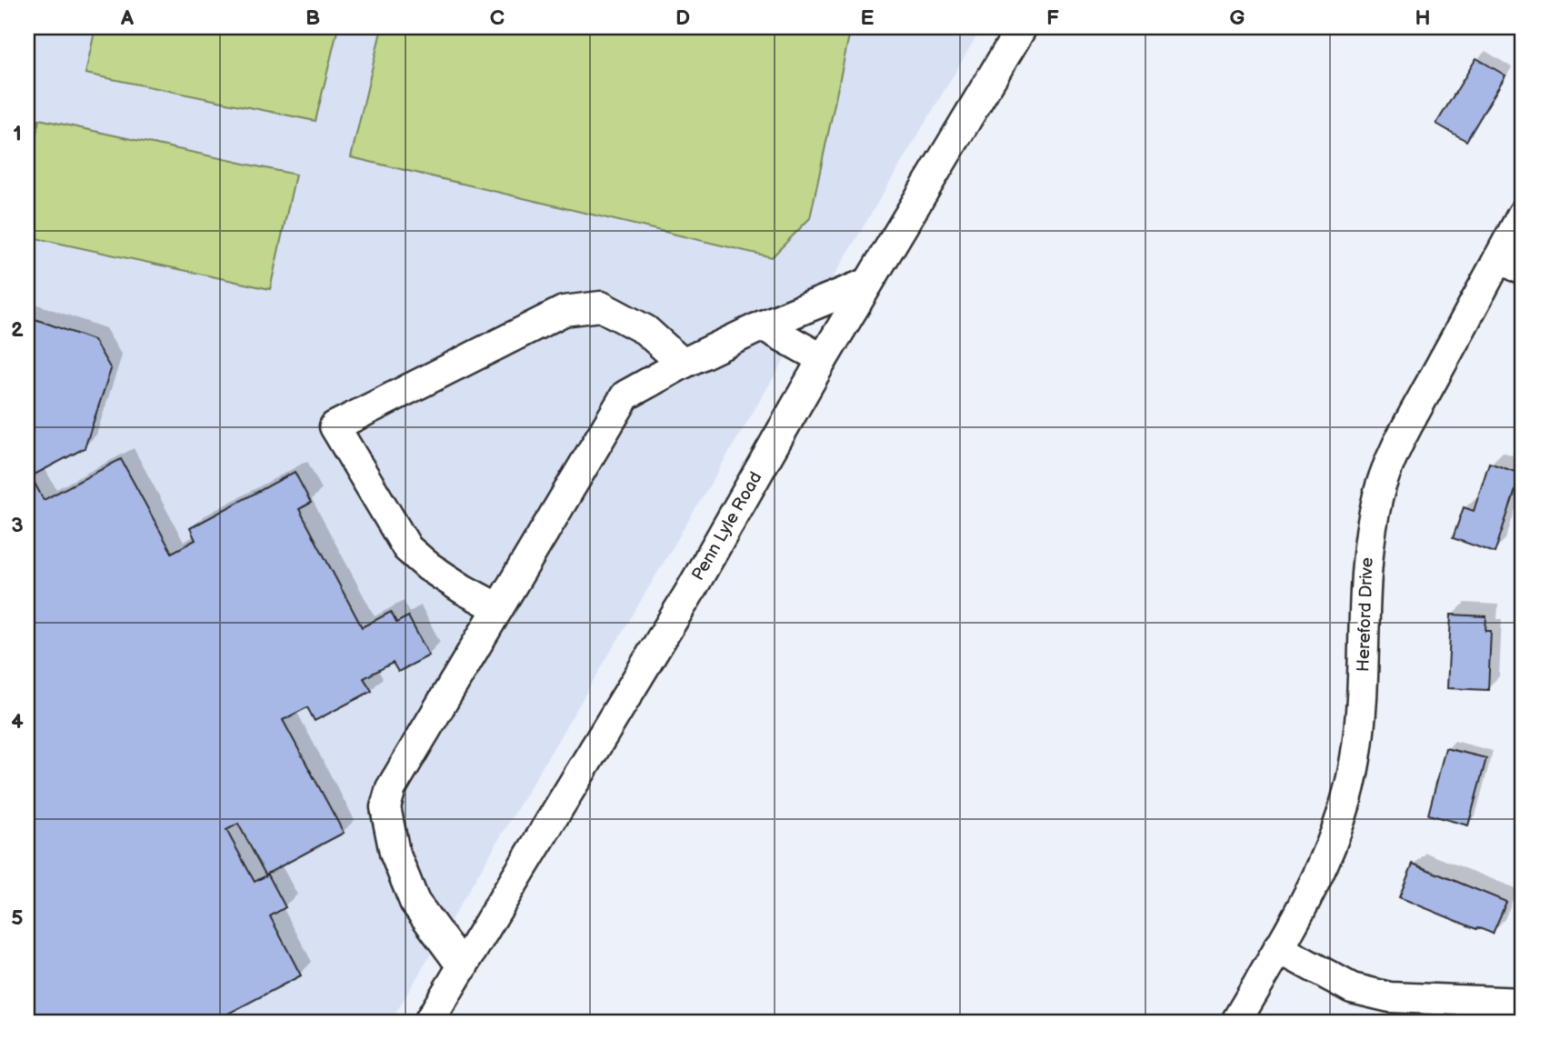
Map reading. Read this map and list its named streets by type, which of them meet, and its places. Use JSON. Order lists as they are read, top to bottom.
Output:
{
  "streets": {
    "street": ["Penn Lyle Road", "Hereford Drive"]
  },
  "grid": {
    "columns": [
      "A",
      "B",
      "C",
      "D",
      "E",
      "F",
      "G",
      "H"
    ],
    "rows": [
      "1",
      "2",
      "3",
      "4",
      "5"
    ]
  }
}
